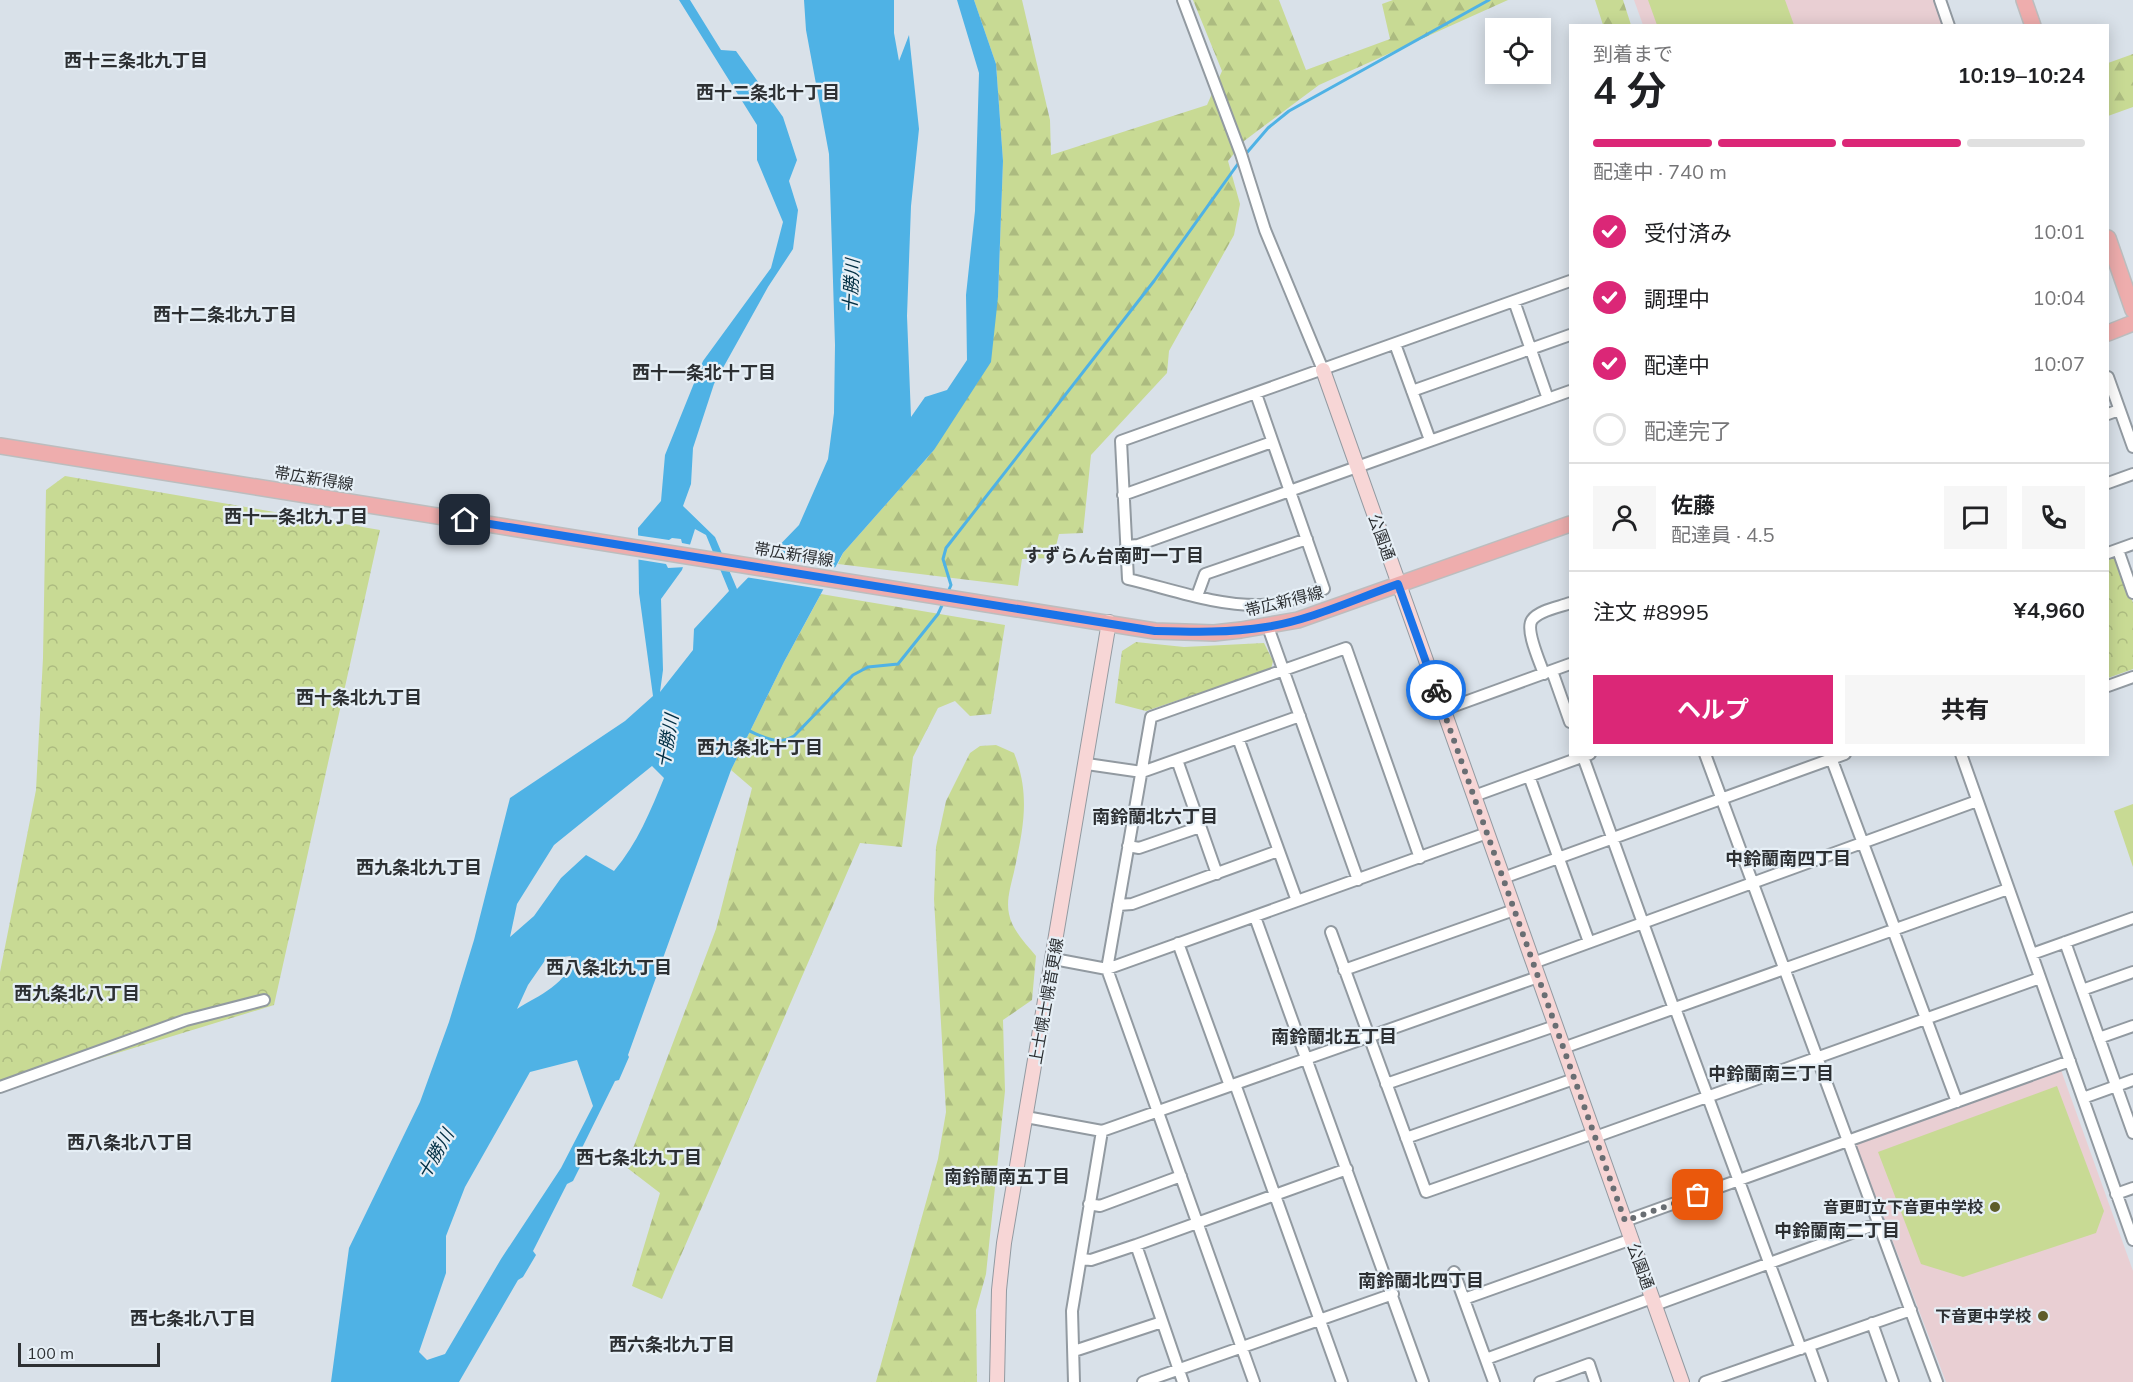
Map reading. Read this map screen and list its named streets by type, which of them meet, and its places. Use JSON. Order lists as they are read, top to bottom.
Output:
{
  "streets": {
    "main road": ["帯広新得線"],
    "street": ["公園通", "上士幌士幌音更線"]
  },
  "crossings": [
    ["帯広新得線", "公園通"],
    ["帯広新得線", "上士幌士幌音更線"]
  ],
  "districts": [
    "西十三条北九丁目",
    "西十二条北十丁目",
    "西十二条北九丁目",
    "西十一条北十丁目",
    "西十一条北九丁目",
    "すずらん台南町一丁目",
    "西十条北九丁目",
    "西九条北十丁目",
    "南鈴蘭北六丁目",
    "中鈴蘭南四丁目",
    "西九条北九丁目",
    "西八条北九丁目",
    "西九条北八丁目",
    "南鈴蘭北五丁目",
    "中鈴蘭南三丁目",
    "西八条北八丁目",
    "西七条北九丁目",
    "南鈴蘭南五丁目",
    "中鈴蘭南二丁目",
    "南鈴蘭北四丁目",
    "西七条北八丁目",
    "西六条北九丁目"
  ],
  "water": ["十勝川"],
  "places": ["音更町立下音更中学校", "下音更中学校"],
  "scale_bar": "100 m",
  "page": {
    "heading": ["4 分", "到着まで", "10:19–10:24"],
    "panel": [
      "佐藤",
      "配達員 · 4.5",
      "注文 #8995",
      "¥4,960"
    ],
    "bar": "配達中 · 740 m",
    "list": [
      ["受付済み", "10:01"],
      ["調理中", "10:04"],
      ["配達中", "10:07"],
      "配達完了"
    ],
    "buttons": ["ヘルプ", "共有"],
    "scale": "100 m"
  }
}
